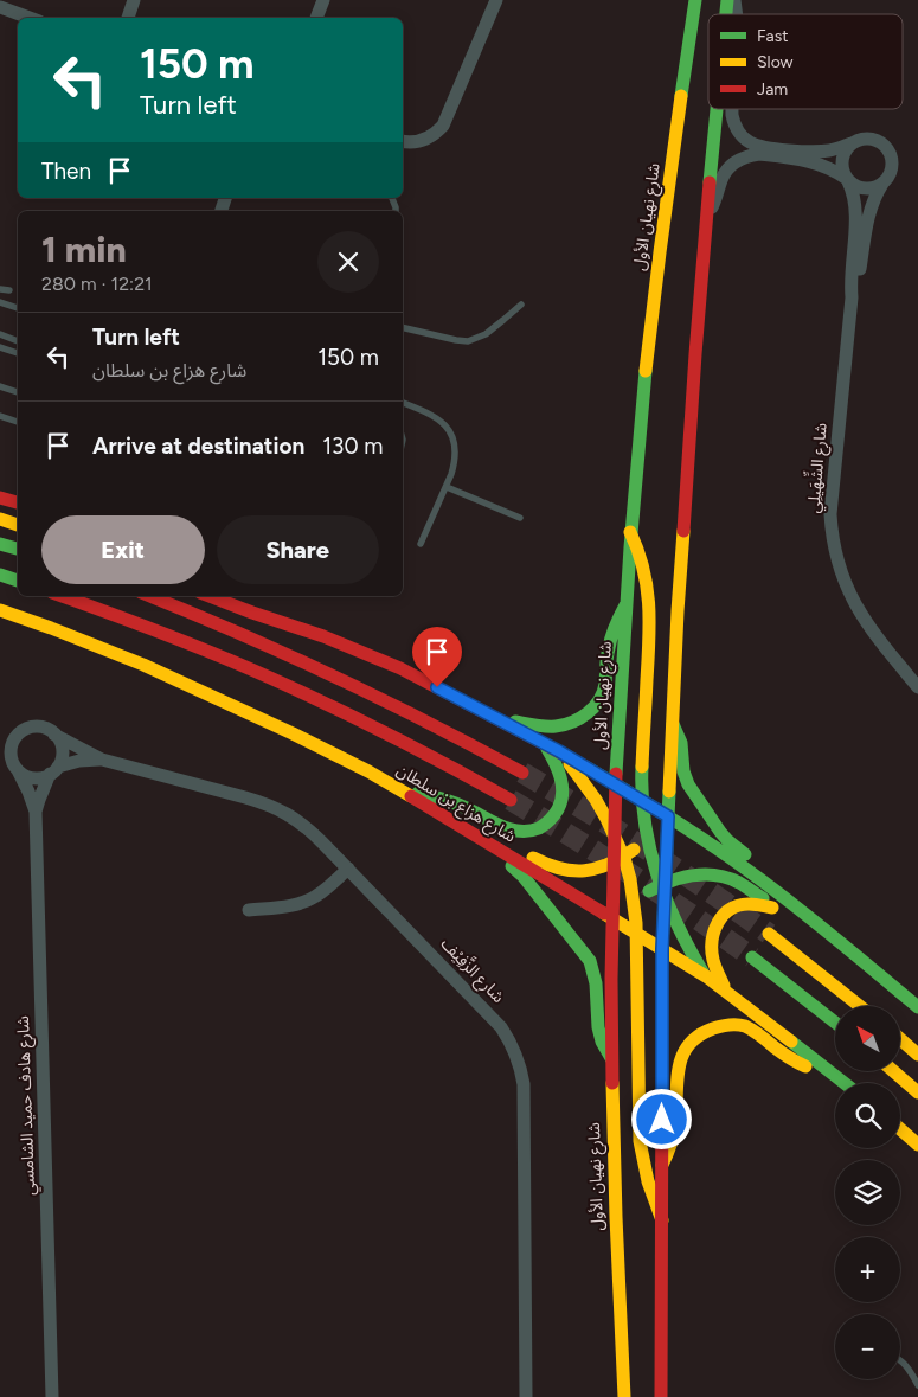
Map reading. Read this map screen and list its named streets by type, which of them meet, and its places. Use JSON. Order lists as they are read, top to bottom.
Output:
{
  "streets": {
    "main road": ["شارع نهيان الأول", "شارع هزاع بن سلطان"],
    "street": ["شارع الشِّهَيلِي", "شارع الزَّفِيْف", "شارع هادف حميد الشامسي"]
  },
  "crossings": [
    ["شارع نهيان الأول", "شارع هزاع بن سلطان"],
    ["شارع الزَّفِيْف", "شارع هادف حميد الشامسي"]
  ],
  "legend": ["Fast", "Slow", "Jam"],
  "north": "top left",
  "page": {
    "turn": ["150 m", "Turn left"],
    "then": "Then",
    "heading": ["1 min", "280 m · 12:21"],
    "list": [
      {
        "name": "Turn left",
        "note": "شارع هزاع بن سلطان",
        "value": "150 m"
      },
      {
        "name": "Arrive at destination",
        "value": "130 m"
      }
    ],
    "buttons": ["Exit", "Share"],
    "map_buttons": ["+", "−"]
  }
}
